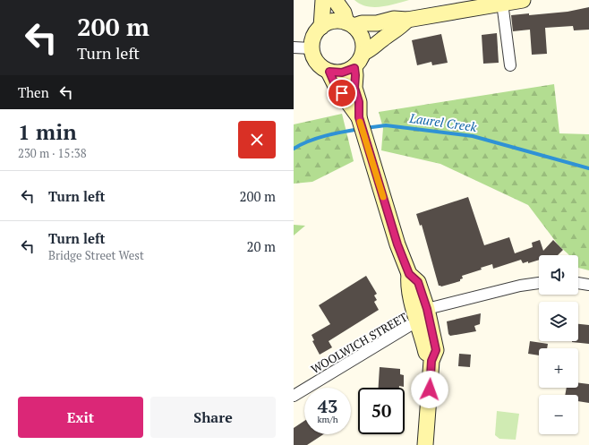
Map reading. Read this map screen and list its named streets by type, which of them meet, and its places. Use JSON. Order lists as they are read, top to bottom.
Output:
{
  "streets": {
    "street": ["WOOLWICH STREET"]
  },
  "water": ["Laurel Creek"],
  "page": {
    "turn": ["200 m", "Turn left"],
    "then": "Then",
    "heading": ["1 min", "230 m · 15:38"],
    "list": [
      {
        "name": "Turn left",
        "value": "200 m"
      },
      {
        "name": "Turn left",
        "note": "Bridge Street West",
        "value": "20 m"
      }
    ],
    "map_buttons": ["+", "−"],
    "speed": "43 km/h",
    "limit": "50",
    "buttons": ["Exit", "Share"]
  }
}
